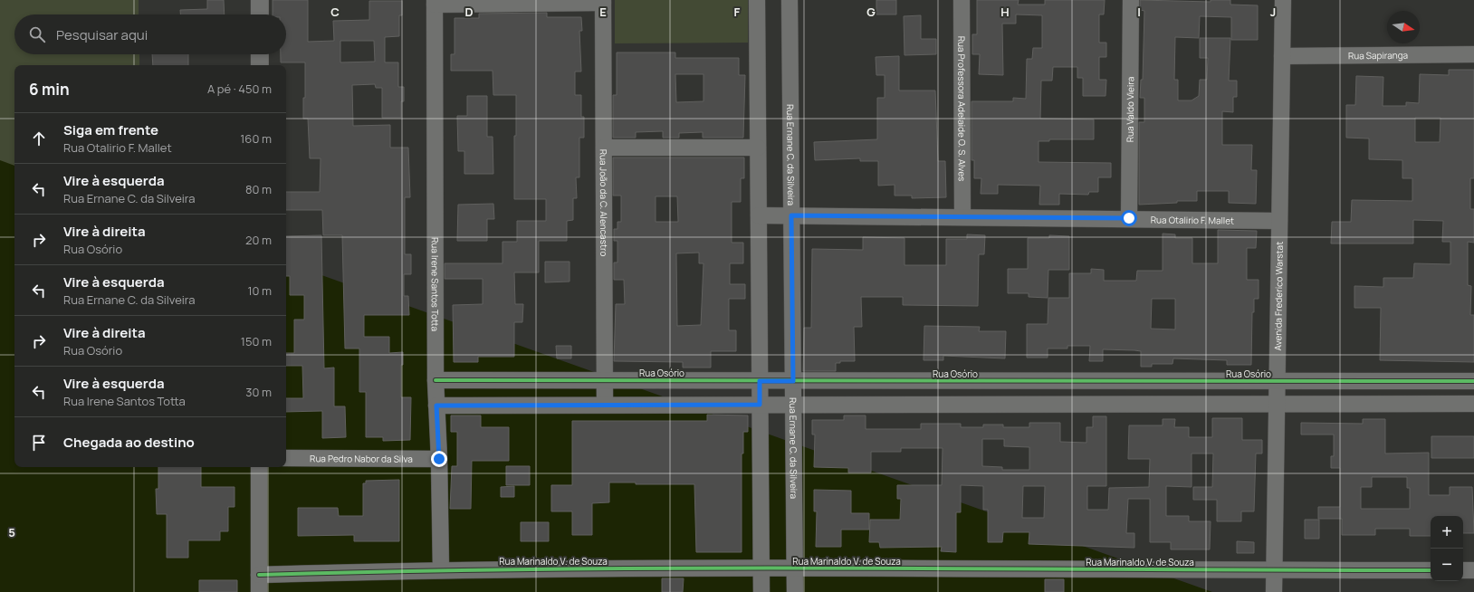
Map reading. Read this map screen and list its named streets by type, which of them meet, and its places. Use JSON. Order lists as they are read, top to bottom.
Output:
{
  "streets": {
    "street": [
      "Rua Sapiranga",
      "Rua Professora Adelaide O. S. Alves",
      "Rua Valdo Vieira",
      "Rua Ernane C. da Silveira",
      "Rua João da C. Alencastro",
      "Rua Otalirio F. Mallet",
      "Rua Irene Santos Totta",
      "Avenida Frederico Warstat",
      "Rua Osório",
      "Rua Pedro Nabor da Silva",
      "Rua Marinaldo V. de Souza"
    ]
  },
  "crossings": [
    ["Rua Sapiranga", "Avenida Frederico Warstat"],
    ["Rua Professora Adelaide O. S. Alves", "Rua Otalirio F. Mallet"],
    ["Rua Valdo Vieira", "Rua Otalirio F. Mallet"],
    ["Rua Ernane C. da Silveira", "Rua Otalirio F. Mallet"],
    ["Rua Ernane C. da Silveira", "Rua Osório"],
    ["Rua Ernane C. da Silveira", "Rua Marinaldo V. de Souza"],
    ["Rua João da C. Alencastro", "Rua Osório"],
    ["Rua Otalirio F. Mallet", "Avenida Frederico Warstat"],
    ["Rua Irene Santos Totta", "Rua Osório"],
    ["Rua Irene Santos Totta", "Rua Pedro Nabor da Silva"],
    ["Rua Irene Santos Totta", "Rua Marinaldo V. de Souza"],
    ["Avenida Frederico Warstat", "Rua Osório"],
    ["Avenida Frederico Warstat", "Rua Marinaldo V. de Souza"]
  ],
  "north": "right",
  "page": {
    "search": "Pesquisar aqui",
    "heading": ["6 min", "A pé · 450 m"],
    "list": [
      ["Siga em frente", "Rua Otalirio F. Mallet", "160 m"],
      ["Vire à esquerda", "Rua Ernane C. da Silveira", "80 m"],
      ["Vire à direita", "Rua Osório", "20 m"],
      ["Vire à esquerda", "Rua Ernane C. da Silveira", "10 m"],
      ["Vire à direita", "Rua Osório", "150 m"],
      ["Vire à esquerda", "Rua Irene Santos Totta", "30 m"],
      "Chegada ao destino"
    ],
    "map_buttons": ["+", "−"]
  },
  "grid": {
    "columns": [
      "C",
      "D",
      "E",
      "F",
      "G",
      "H",
      "I",
      "J"
    ],
    "rows": ["5"]
  }
}
